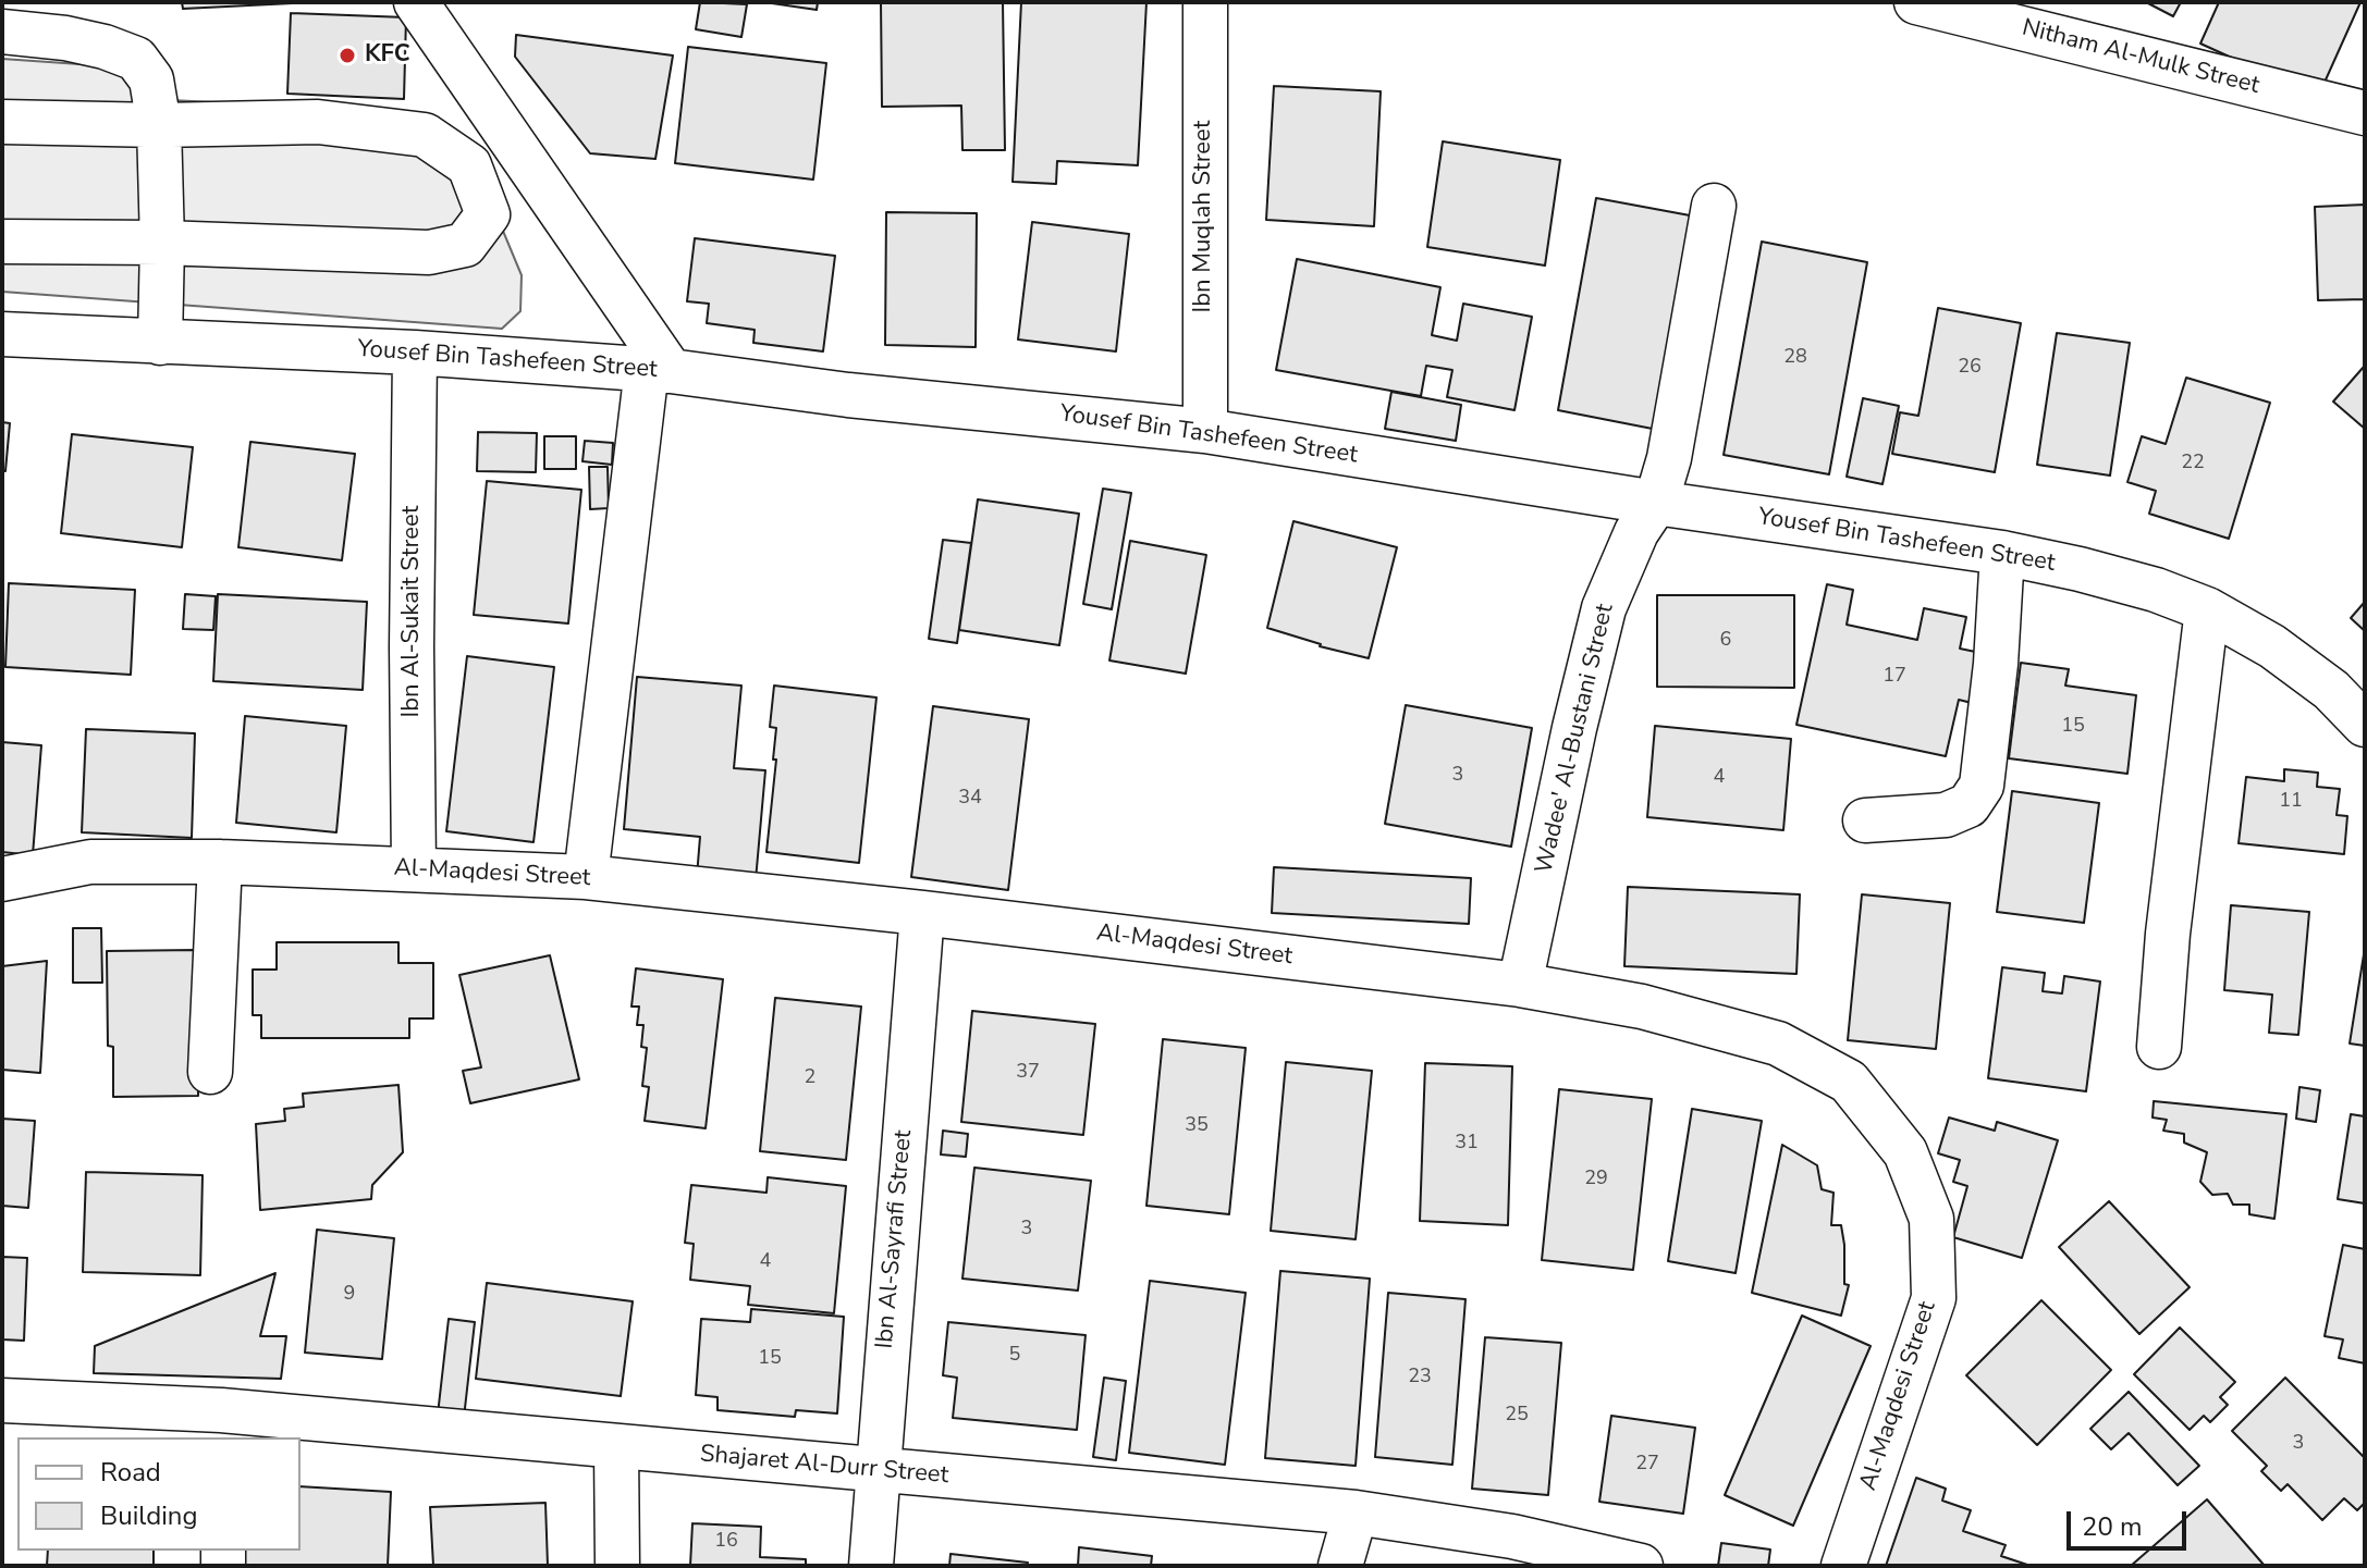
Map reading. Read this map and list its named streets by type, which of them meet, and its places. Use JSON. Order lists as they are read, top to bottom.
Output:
{
  "streets": {
    "street": [
      "Nitham Al-Mulk Street",
      "Ibn Muqlah Street",
      "Yousef Bin Tashefeen Street",
      "Ibn Al-Sukait Street",
      "Wadee' Al-Bustani Street",
      "Al-Maqdesi Street",
      "Ibn Al-Sayrafi Street",
      "Shajaret Al-Durr Street"
    ]
  },
  "crossings": [
    ["Ibn Muqlah Street", "Yousef Bin Tashefeen Street"],
    ["Yousef Bin Tashefeen Street", "Ibn Al-Sukait Street"],
    ["Yousef Bin Tashefeen Street", "Wadee' Al-Bustani Street"],
    ["Ibn Al-Sukait Street", "Al-Maqdesi Street"],
    ["Wadee' Al-Bustani Street", "Al-Maqdesi Street"],
    ["Al-Maqdesi Street", "Ibn Al-Sayrafi Street"],
    ["Ibn Al-Sayrafi Street", "Shajaret Al-Durr Street"]
  ],
  "places": ["KFC"],
  "house_numbers": [
    "28",
    "26",
    "22",
    "6",
    "17",
    "15",
    "3",
    "4",
    "34",
    "11",
    "37",
    "2",
    "35",
    "31",
    "29",
    "3",
    "4",
    "9",
    "5",
    "15",
    "23",
    "25",
    "3",
    "27",
    "16"
  ],
  "legend": ["Road", "Building"],
  "scale_bar": "20 m"
}
